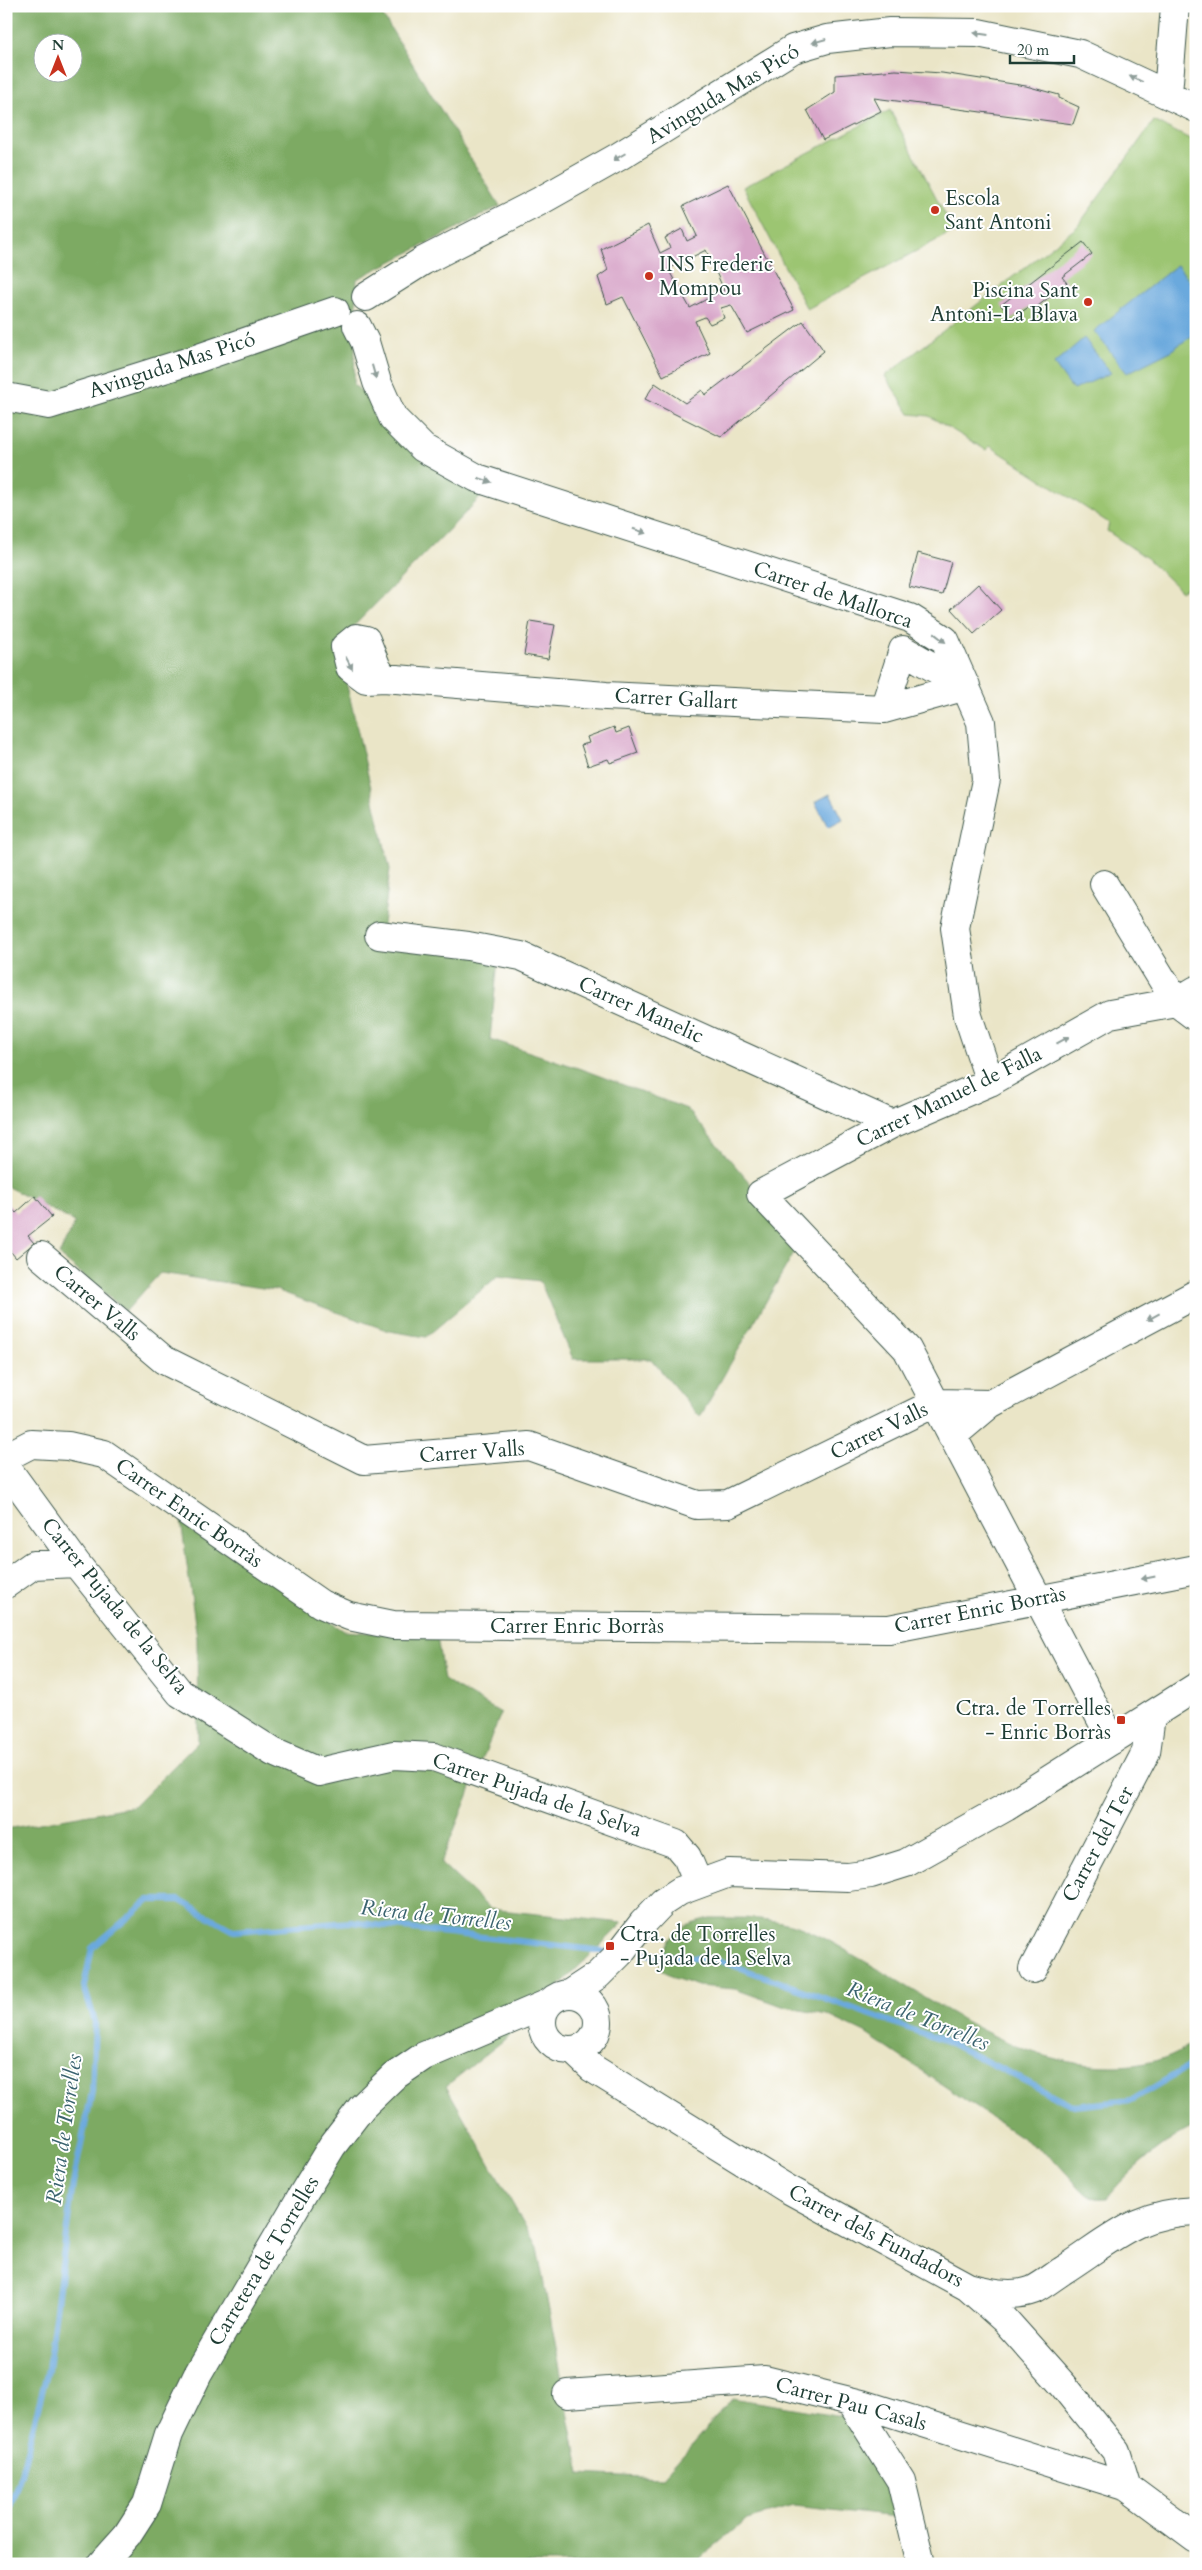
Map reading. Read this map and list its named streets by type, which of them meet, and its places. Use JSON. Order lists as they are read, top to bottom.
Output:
{
  "streets": {
    "street": [
      "Avinguda Mas Picó",
      "Carrer de Mallorca",
      "Carrer Gallart",
      "Carrer Manelic",
      "Carrer Manuel de Falla",
      "Carrer Valls",
      "Carrer Enric Borràs",
      "Carrer Pujada de la Selva",
      "Carrer del Ter",
      "Carrer dels Fundadors",
      "Carretera de Torrelles",
      "Carrer Pau Casals"
    ]
  },
  "crossings": [
    ["Avinguda Mas Picó", "Carrer de Mallorca"],
    ["Carrer de Mallorca", "Carrer Gallart"],
    ["Carrer de Mallorca", "Carrer Manuel de Falla"],
    ["Carrer Manelic", "Carrer Manuel de Falla"],
    ["Carrer Manuel de Falla", "Carrer Valls"],
    ["Carrer dels Fundadors", "Carretera de Torrelles"]
  ],
  "one_way": ["Avinguda Mas Picó", "Carrer de Mallorca"],
  "water": ["Riera de Torrelles"],
  "places": {
    "other": ["Escola Sant Antoni", "INS Frederic Mompou", "Piscina Sant Antoni-La Blava"],
    "transit": ["Ctra. de Torrelles - Enric Borràs", "Ctra. de Torrelles - Pujada de la Selva"]
  },
  "scale_bar": "20 m",
  "north": "top"
}
